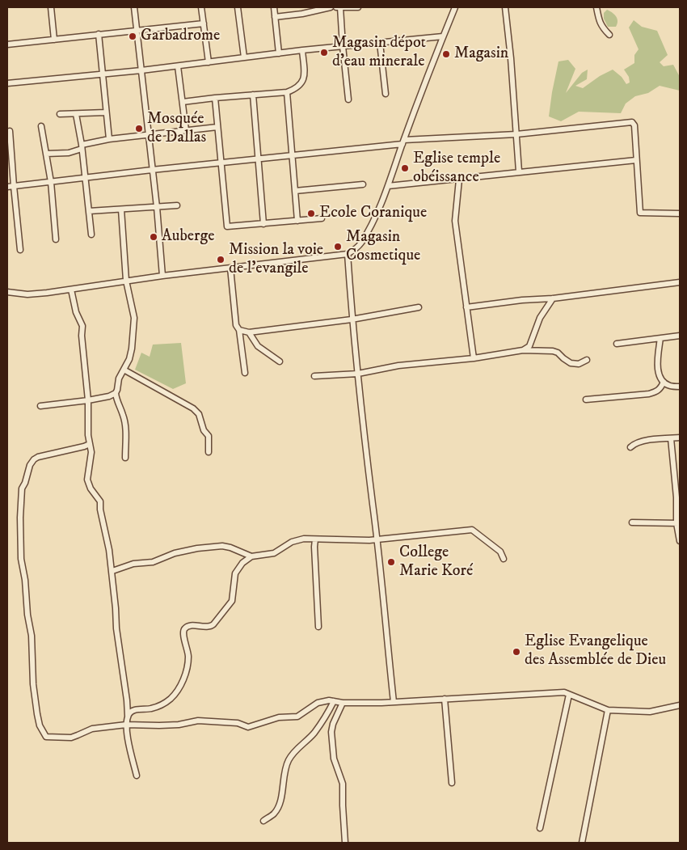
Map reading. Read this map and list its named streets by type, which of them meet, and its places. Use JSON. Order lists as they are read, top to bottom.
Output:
{
  "places": [
    "Garbadrome",
    "Magasin dépot d'eau minerale",
    "Magasin",
    "Mosquée de Dallas",
    "Eglise temple obéissance",
    "Ecole Coranique",
    "Auberge",
    "Magasin Cosmetique",
    "Mission la voie de l'evangile",
    "College Marie Koré",
    "Eglise Evangelique des Assemblée de Dieu"
  ]
}
